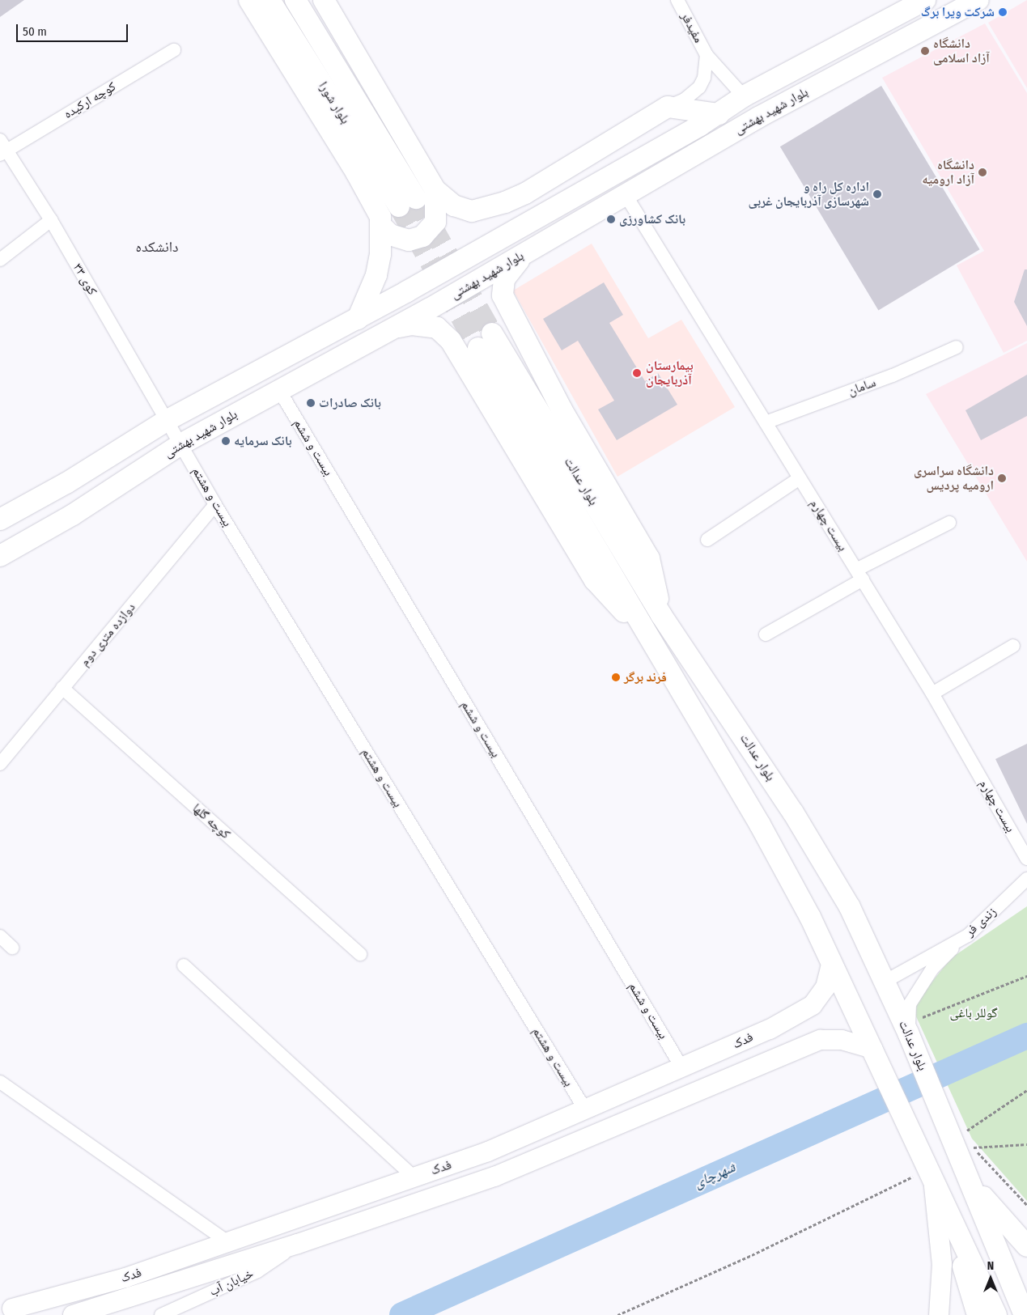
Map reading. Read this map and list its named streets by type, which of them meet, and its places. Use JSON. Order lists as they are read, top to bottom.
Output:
{
  "streets": {
    "main road": ["بلوار شورا", "بلوار شهید بهشتی", "بلوار عدالت"],
    "street": [
      "مفیدفر",
      "کوچه ارکیده",
      "کوی ۳۳",
      "سامان",
      "بیست و ششم",
      "بیست و هشتم",
      "بیست چهارم",
      "دوازده متری دوم",
      "کوچه گلها",
      "زندی فر",
      "فدک",
      "خیابان آب"
    ]
  },
  "crossings": [
    ["مفیدفر", "بلوار شهید بهشتی"],
    ["کوچه ارکیده", "کوی ۳۳"],
    ["بلوار شهید بهشتی", "کوی ۳۳"],
    ["بلوار شهید بهشتی", "بیست و ششم"],
    ["بلوار شهید بهشتی", "بیست و هشتم"],
    ["بلوار شهید بهشتی", "بیست چهارم"],
    ["کوی ۳۳", "بیست و هشتم"],
    ["سامان", "بیست چهارم"],
    ["بیست و ششم", "فدک"],
    ["بلوار عدالت", "زندی فر"],
    ["بلوار عدالت", "فدک"],
    ["بیست و هشتم", "دوازده متری دوم"],
    ["بیست و هشتم", "فدک"],
    ["دوازده متری دوم", "کوچه گلها"],
    ["فدک", "خیابان آب"]
  ],
  "districts": ["دانشکده"],
  "water": ["شهرچای"],
  "parks": ["گوللر باغی"],
  "places": [
    "شرکت ویرا برگ",
    "دانشگاه آزاد اسلامی",
    "دانشگاه آزاد ارومیه",
    "اداره کل راه و شهرسازی آذربایجان غربی",
    "بانک کشاورزی",
    "بیمارستان آذربایجان",
    "بانک صادرات",
    "بانک سرمایه",
    "دانشگاه سراسری ارومیه پردیس",
    "فرند برگر"
  ],
  "scale_bar": "50 m",
  "north": "top"
}
